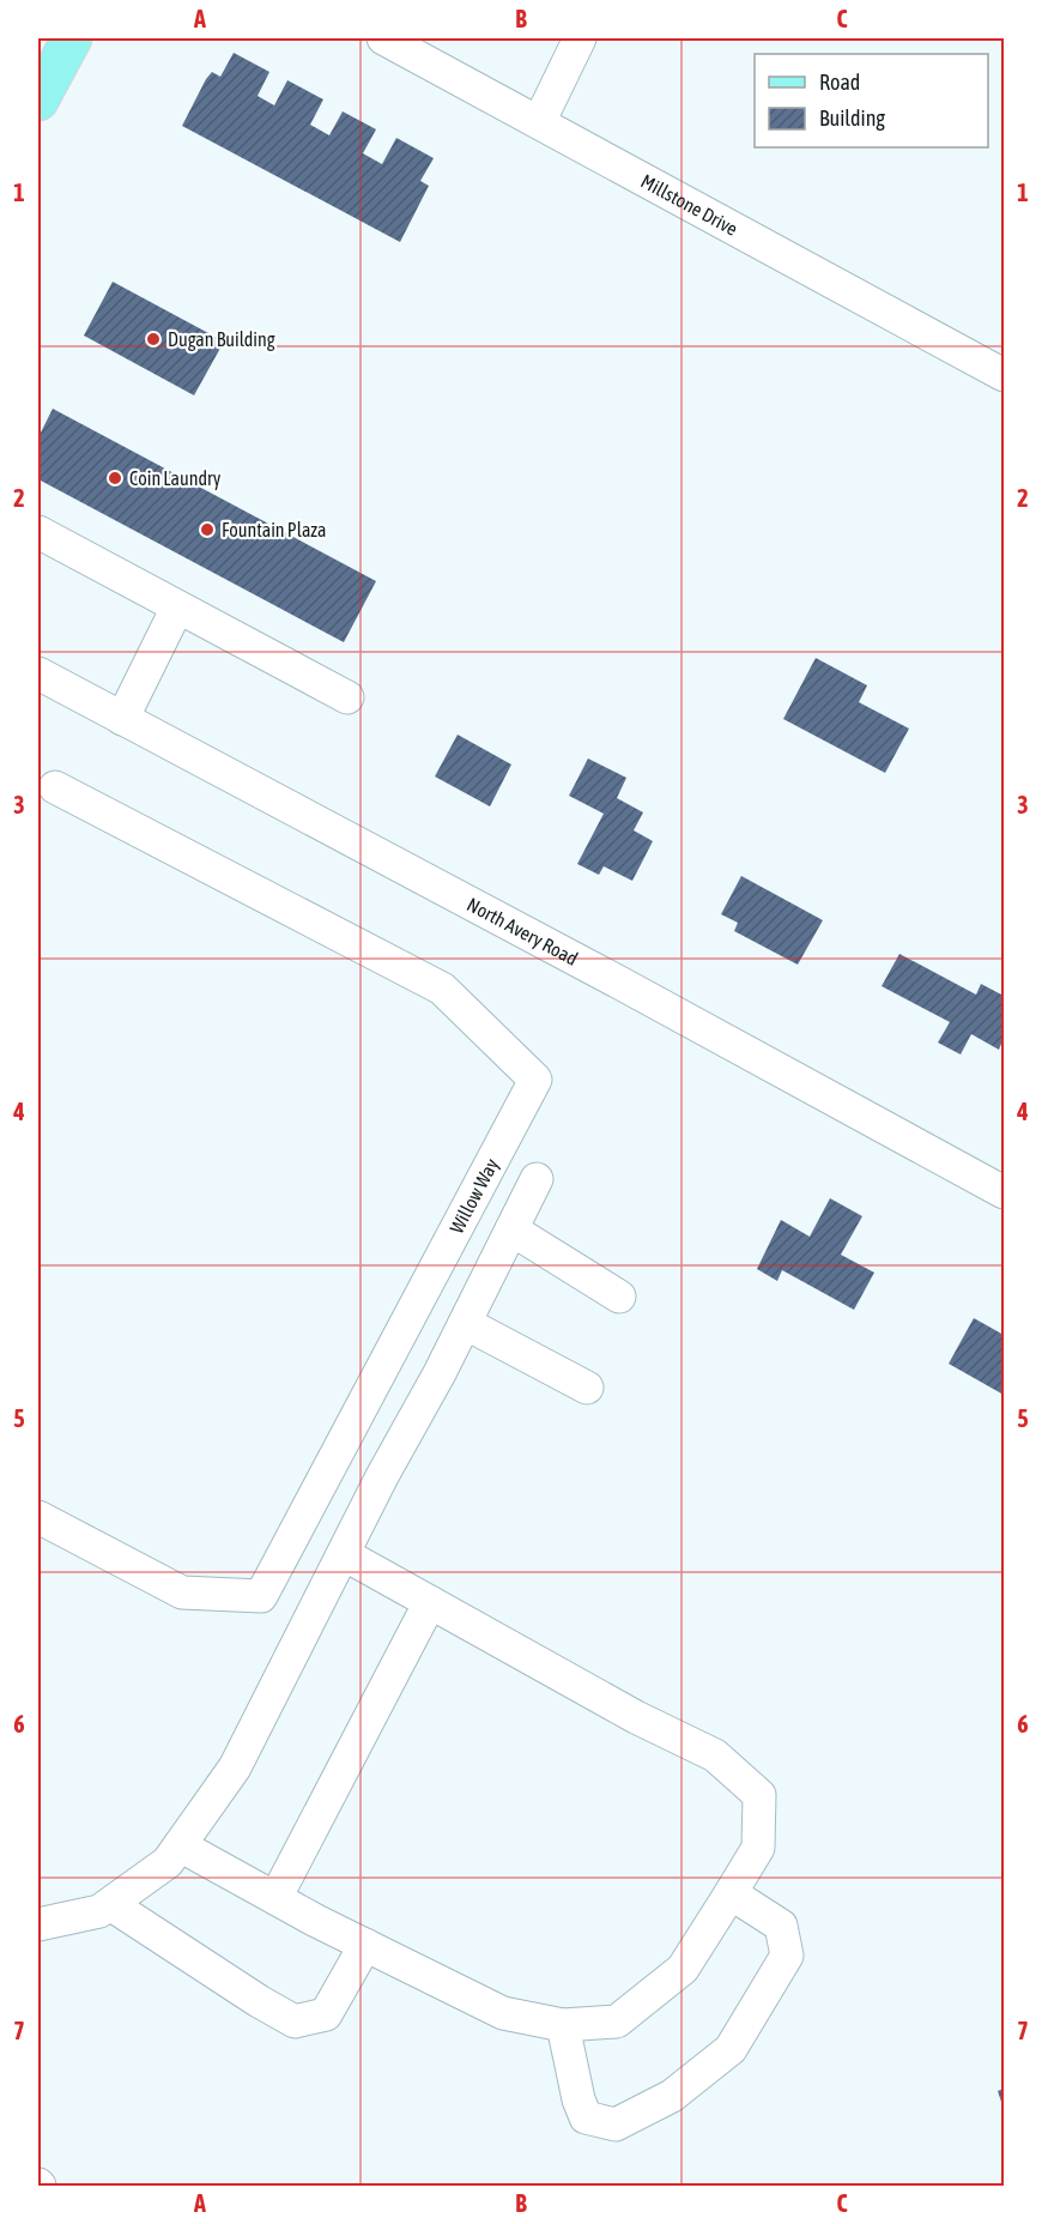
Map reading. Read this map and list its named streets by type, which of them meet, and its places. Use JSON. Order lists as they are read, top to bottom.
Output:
{
  "streets": {
    "street": ["Millstone Drive", "North Avery Road", "Willow Way"]
  },
  "places": ["Dugan Building", "Coin Laundry", "Fountain Plaza"],
  "legend": ["Road", "Building"],
  "grid": {
    "columns": ["A", "B", "C"],
    "rows": [
      "1",
      "2",
      "3",
      "4",
      "5",
      "6",
      "7"
    ]
  }
}
